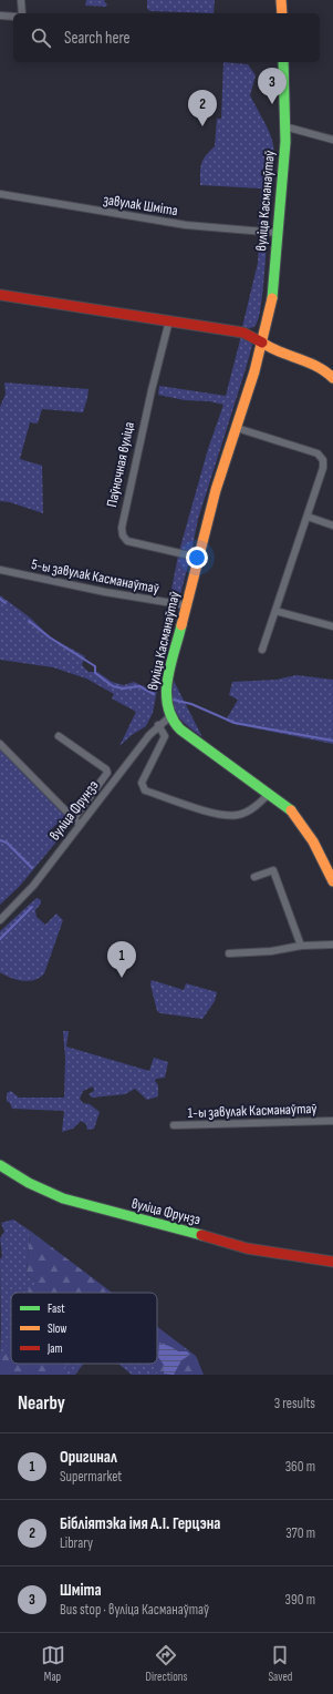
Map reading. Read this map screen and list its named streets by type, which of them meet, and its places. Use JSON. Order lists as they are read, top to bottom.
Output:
{
  "streets": {
    "main road": ["вуліца Касманаўтаў", "вуліца Фрунзэ"],
    "street": [
      "завулак Шміта",
      "Паўночная вуліца",
      "5-ы завулак Касманаўтаў",
      "1-ы завулак Касманаўтаў"
    ]
  },
  "crossings": [
    ["вуліца Касманаўтаў", "завулак Шміта"],
    ["вуліца Касманаўтаў", "Паўночная вуліца"],
    ["вуліца Касманаўтаў", "5-ы завулак Касманаўтаў"],
    ["вуліца Касманаўтаў", "вуліца Фрунзэ"]
  ],
  "legend": ["Fast", "Slow", "Jam"],
  "page": {
    "search": "Search here",
    "pins": ["3", "2", "1"],
    "heading": ["Nearby", "3 results"],
    "list": [
      {
        "mark": "1",
        "name": "Оригинал",
        "note": "Supermarket",
        "value": "360 m"
      },
      {
        "mark": "2",
        "name": "Бібліятэка імя А.І. Герцэна",
        "note": "Library",
        "value": "370 m"
      },
      {
        "mark": "3",
        "name": "Шміта",
        "note": "Bus stop · вуліца Касманаўтаў",
        "value": "390 m"
      }
    ],
    "nav": ["Map", "Directions", "Saved"]
  }
}
